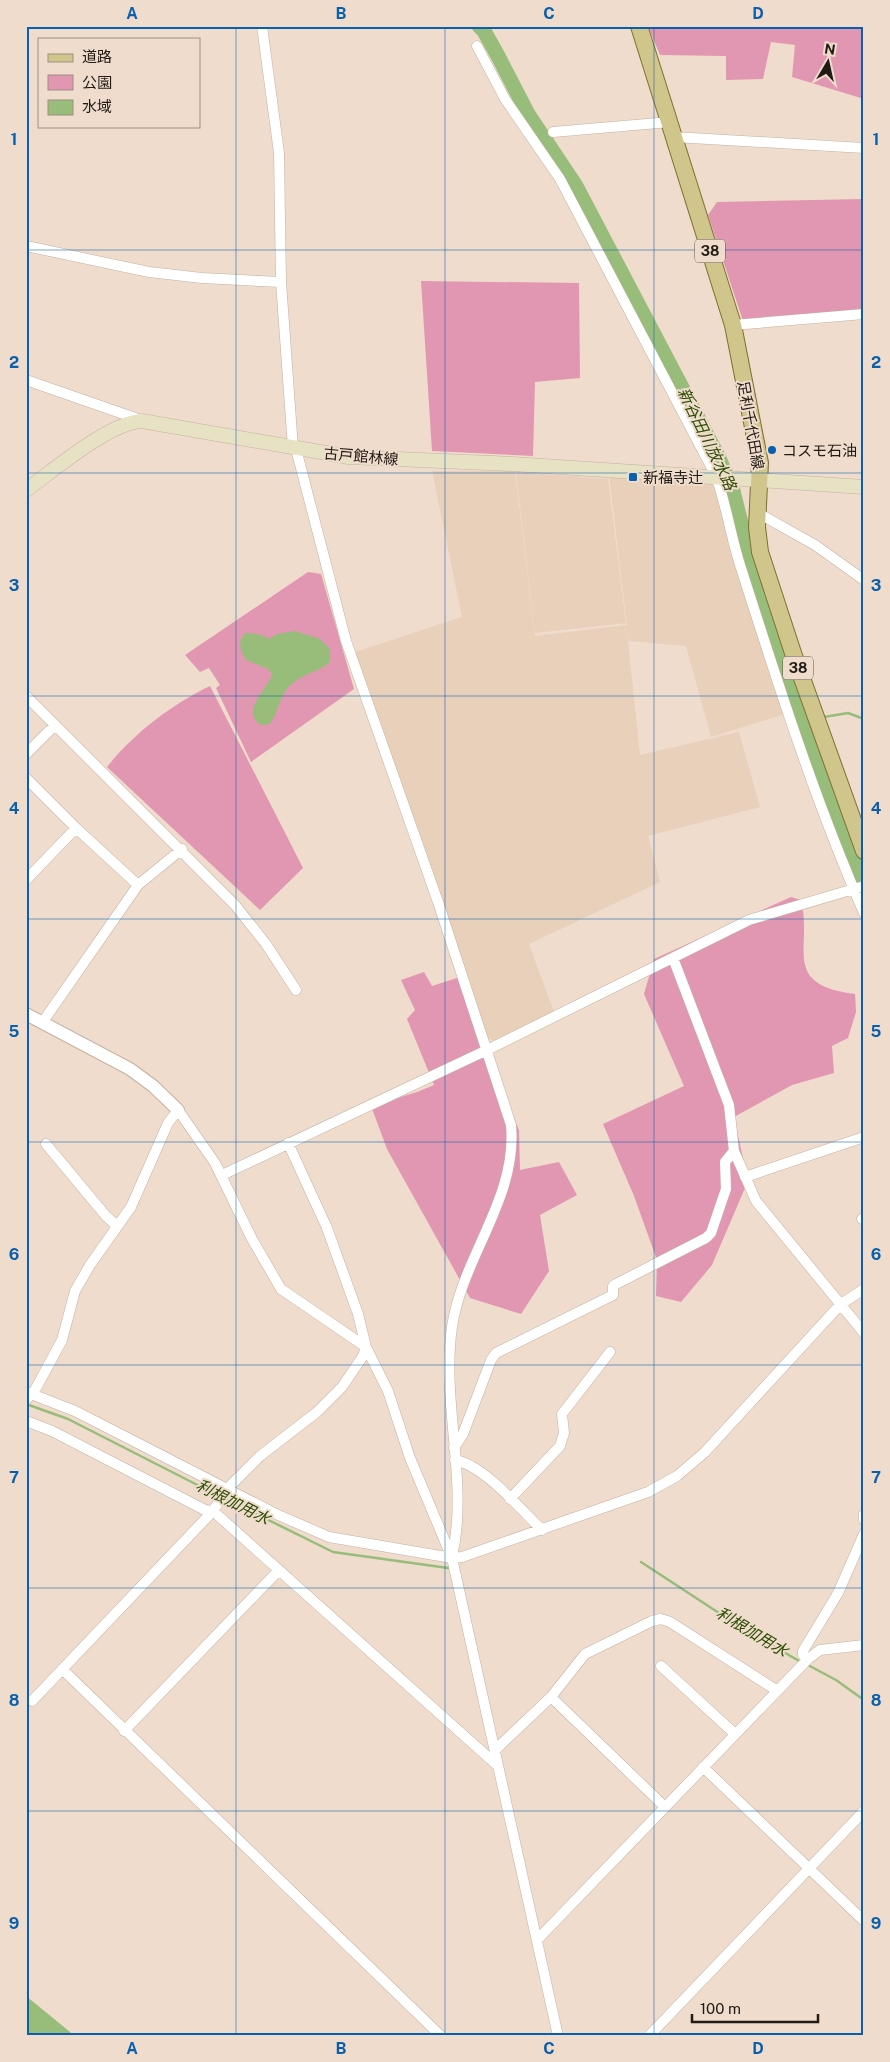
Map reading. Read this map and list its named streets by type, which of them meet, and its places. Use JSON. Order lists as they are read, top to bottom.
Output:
{
  "streets": {
    "main road": ["38", "足利千代田線", "古戸館林線"]
  },
  "crossings": [
    ["足利千代田線", "古戸館林線"]
  ],
  "water": ["新谷田川放水路", "利根加用水"],
  "places": {
    "other": ["コスモ石油"],
    "transit": ["新福寺辻"]
  },
  "legend": ["道路", "公園", "水域"],
  "scale_bar": "100 m",
  "north": "top",
  "grid": {
    "columns": [
      "A",
      "B",
      "C",
      "D"
    ],
    "rows": [
      "1",
      "2",
      "3",
      "4",
      "5",
      "6",
      "7",
      "8",
      "9"
    ]
  }
}
